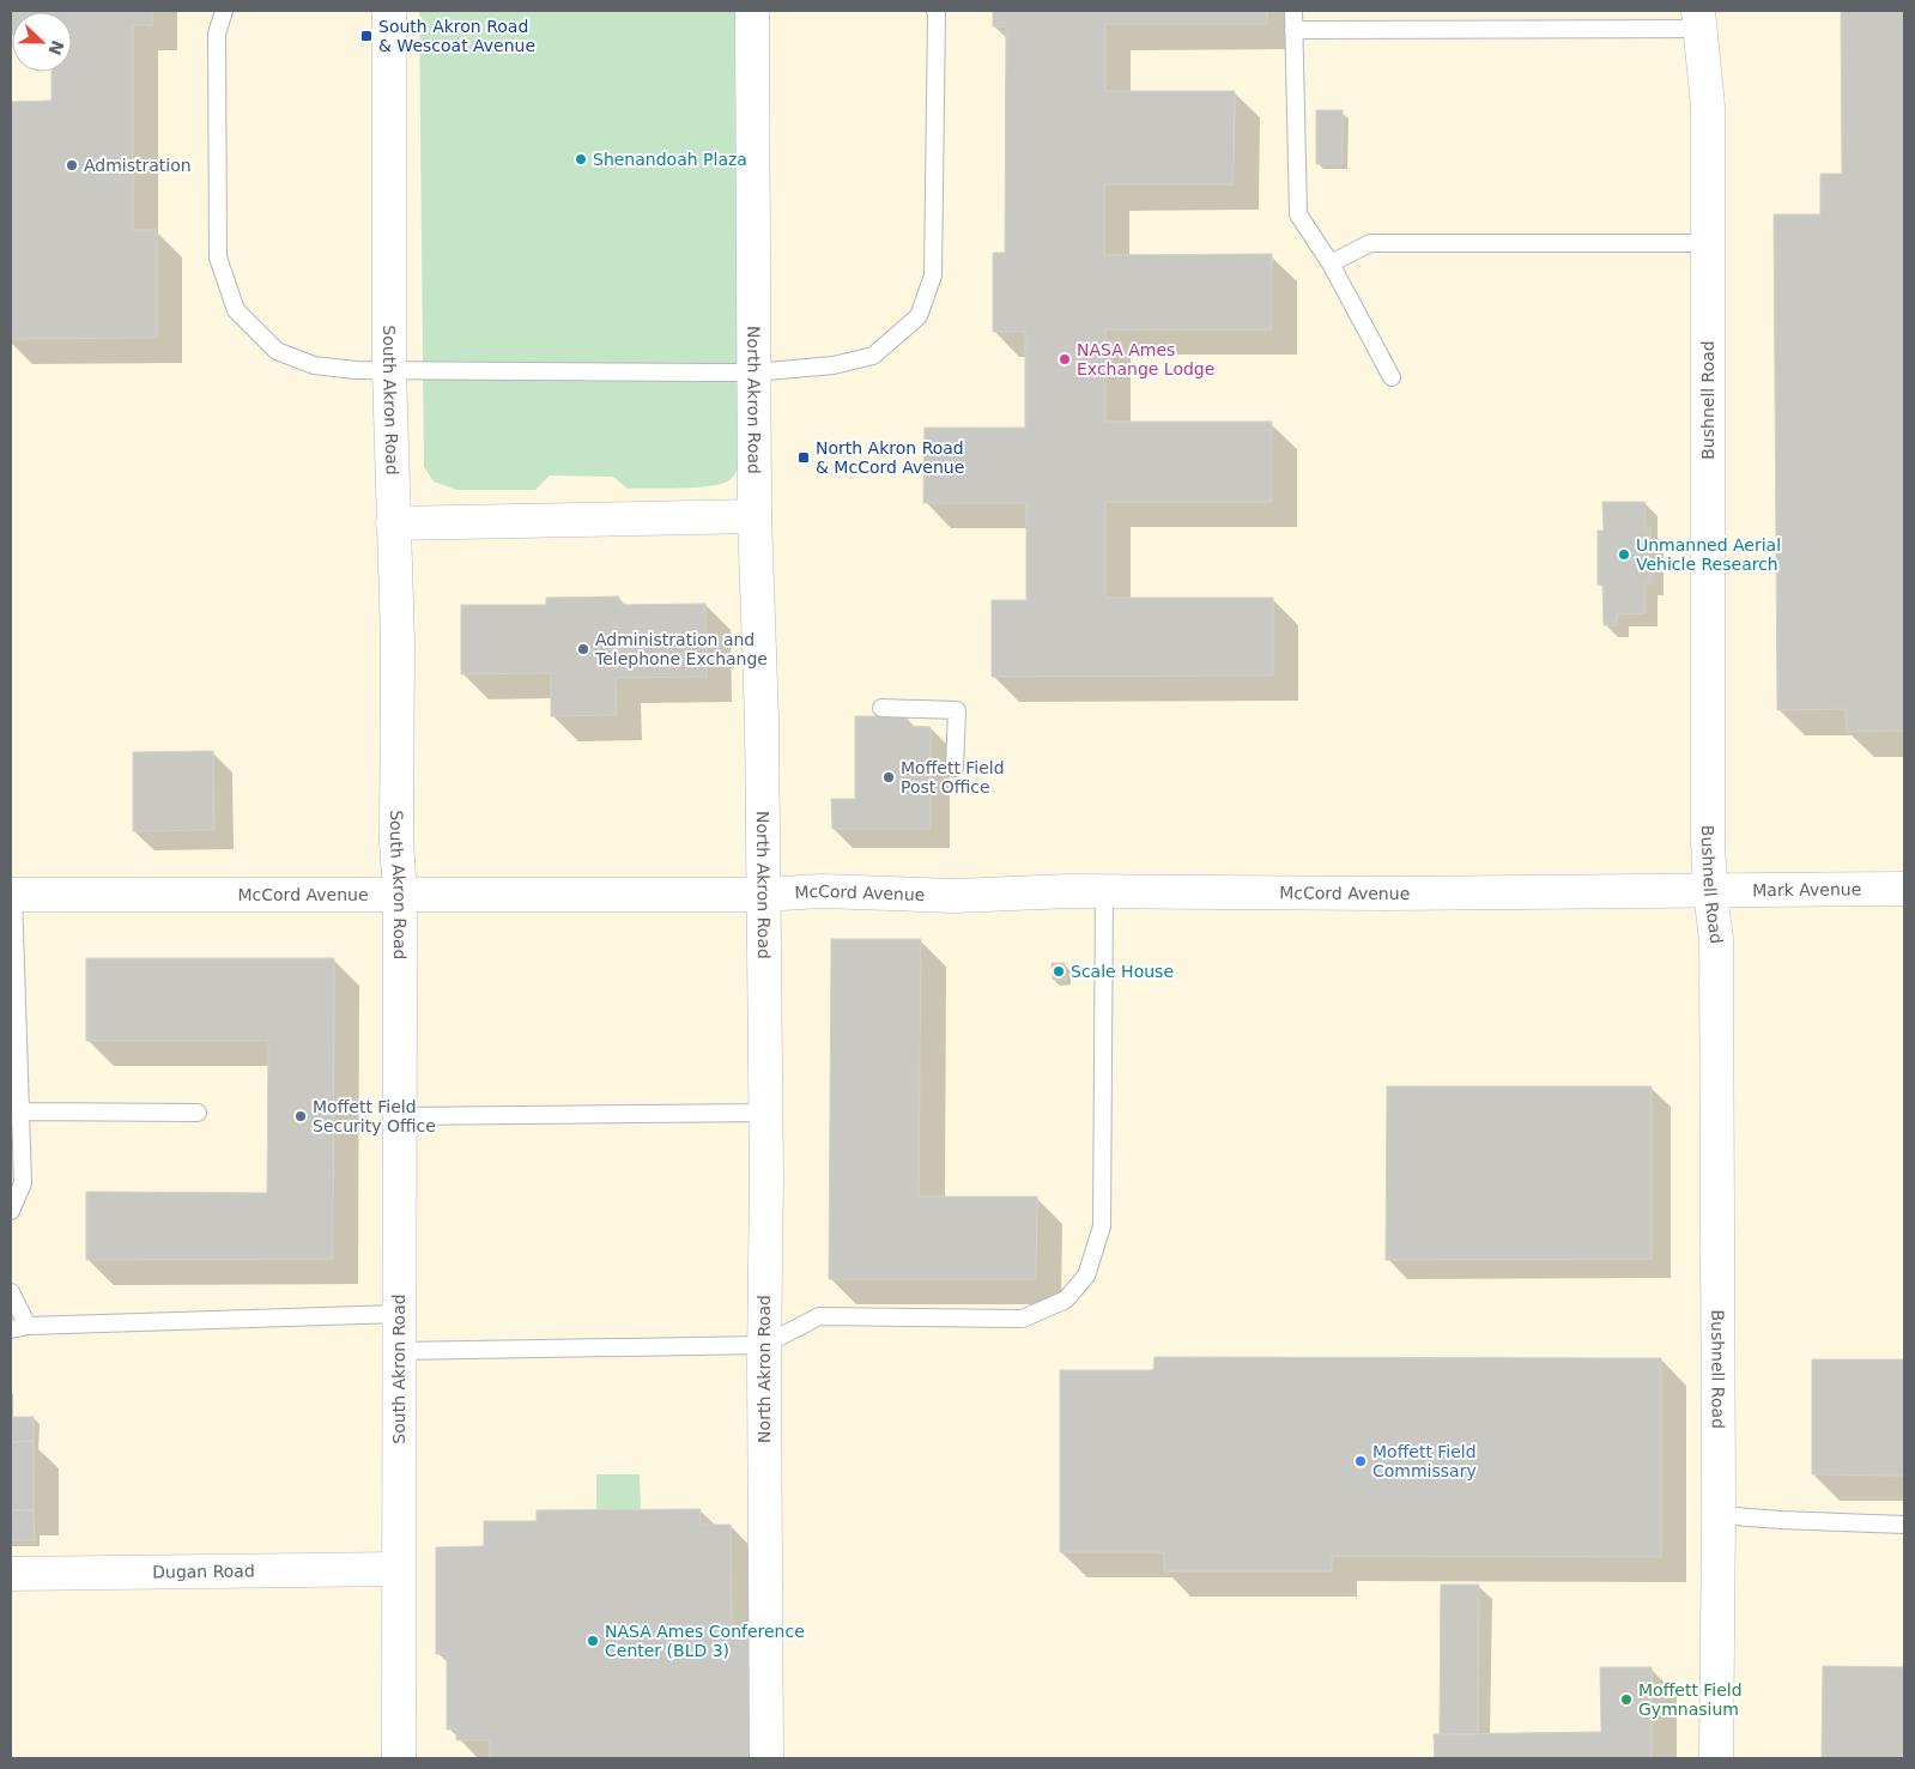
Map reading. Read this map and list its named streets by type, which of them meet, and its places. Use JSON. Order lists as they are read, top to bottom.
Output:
{
  "streets": {
    "street": [
      "South Akron Road",
      "North Akron Road",
      "Bushnell Road",
      "Mark Avenue",
      "McCord Avenue",
      "Dugan Road"
    ]
  },
  "crossings": [
    ["South Akron Road", "McCord Avenue"],
    ["South Akron Road", "Dugan Road"],
    ["North Akron Road", "McCord Avenue"],
    ["Bushnell Road", "Mark Avenue"],
    ["Bushnell Road", "McCord Avenue"],
    ["Mark Avenue", "McCord Avenue"]
  ],
  "places": {
    "transit": ["South Akron Road & Wescoat Avenue", "North Akron Road & McCord Avenue"],
    "other": [
      "Shenandoah Plaza",
      "Admistration",
      "NASA Ames Exchange Lodge",
      "Unmanned Aerial Vehicle Research",
      "Administration and Telephone Exchange",
      "Moffett Field Post Office",
      "Scale House",
      "Moffett Field Security Office",
      "Moffett Field Commissary",
      "NASA Ames Conference Center (BLD 3)",
      "Moffett Field Gymnasium"
    ]
  },
  "north": "right"
}
